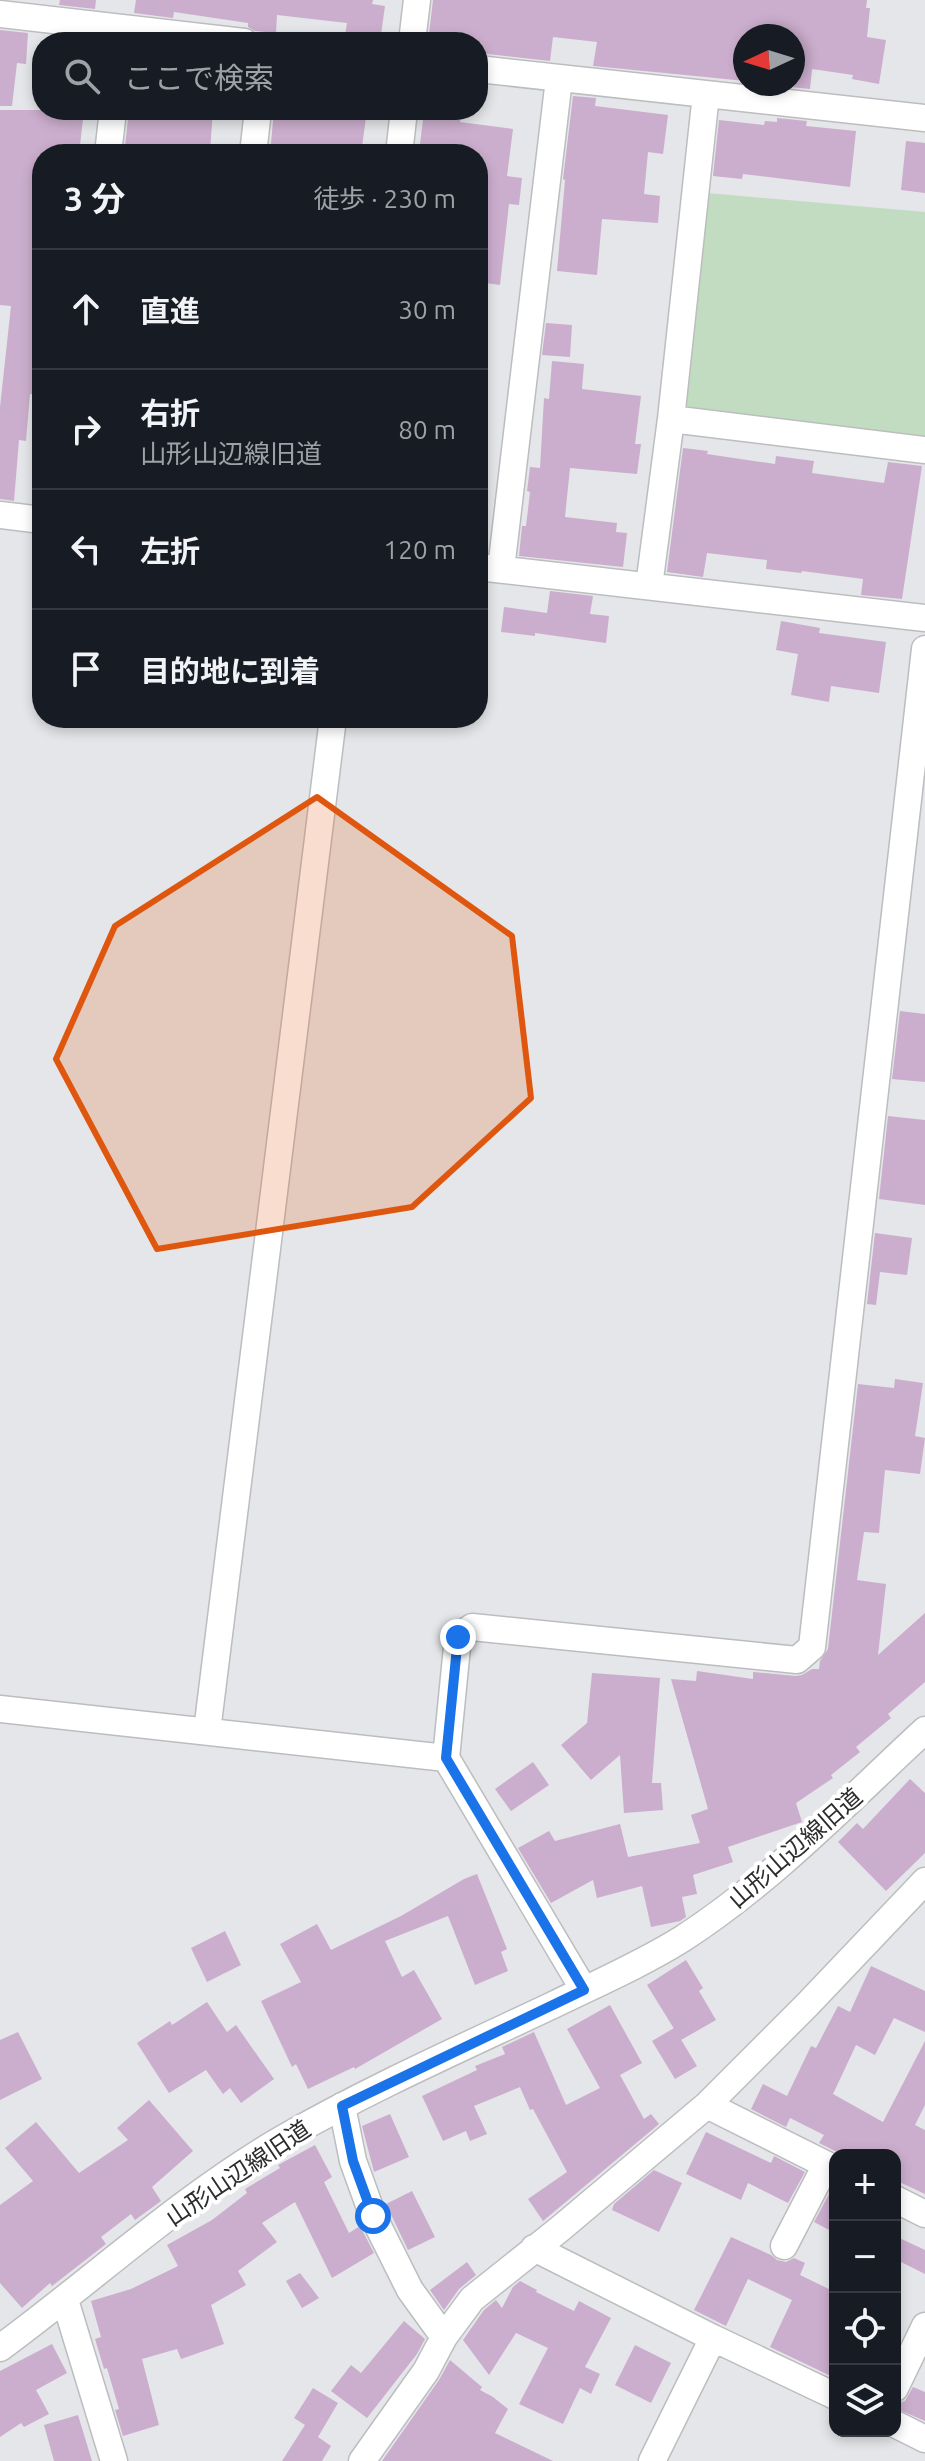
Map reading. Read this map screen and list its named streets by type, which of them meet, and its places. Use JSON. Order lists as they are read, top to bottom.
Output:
{
  "streets": {
    "street": ["山形山辺線旧道"]
  },
  "north": "left",
  "page": {
    "search": "ここで検索",
    "heading": ["3 分", "徒歩 · 230 m"],
    "list": [
      ["直進", "30 m"],
      ["右折", "山形山辺線旧道", "80 m"],
      ["左折", "120 m"],
      "目的地に到着"
    ],
    "map_buttons": ["+", "−"]
  }
}
